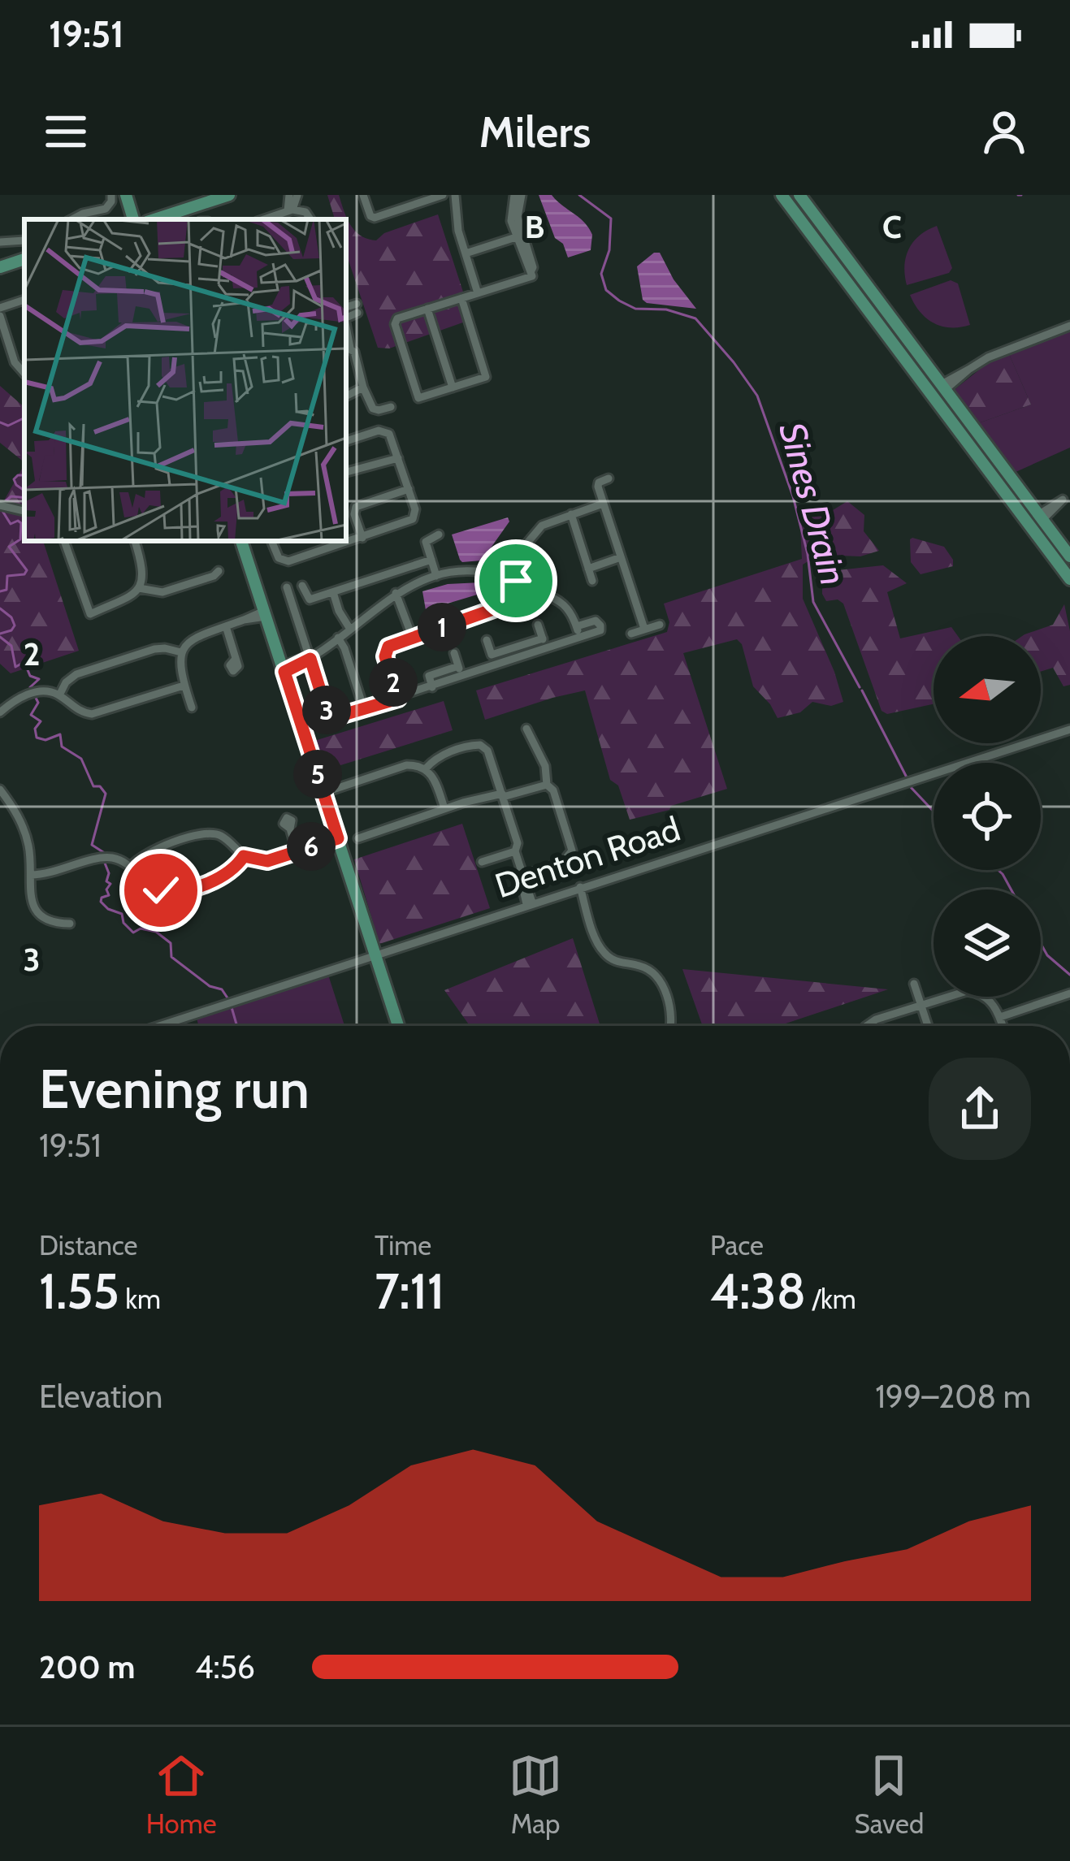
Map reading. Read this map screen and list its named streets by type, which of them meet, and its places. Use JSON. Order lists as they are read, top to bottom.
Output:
{
  "streets": {
    "street": ["Denton Road"]
  },
  "water": ["Sines Drain"],
  "north": "left",
  "page": {
    "status": "19:51",
    "header": "Milers",
    "pins": [
      "1",
      "2",
      "3",
      "5",
      "6"
    ],
    "heading": ["Evening run", "19:51"],
    "stats": [
      ["Distance", "1.55 km"],
      ["Time", "7:11"],
      ["Pace", "4:38 /km"]
    ],
    "chart": ["Elevation", "199–208 m"],
    "list": [
      {
        "name": "200 m",
        "note": "4:56"
      }
    ],
    "tabs": ["Home", "Map", "Saved"]
  },
  "grid": {
    "columns": ["B", "C"],
    "rows": ["2", "3"]
  }
}
